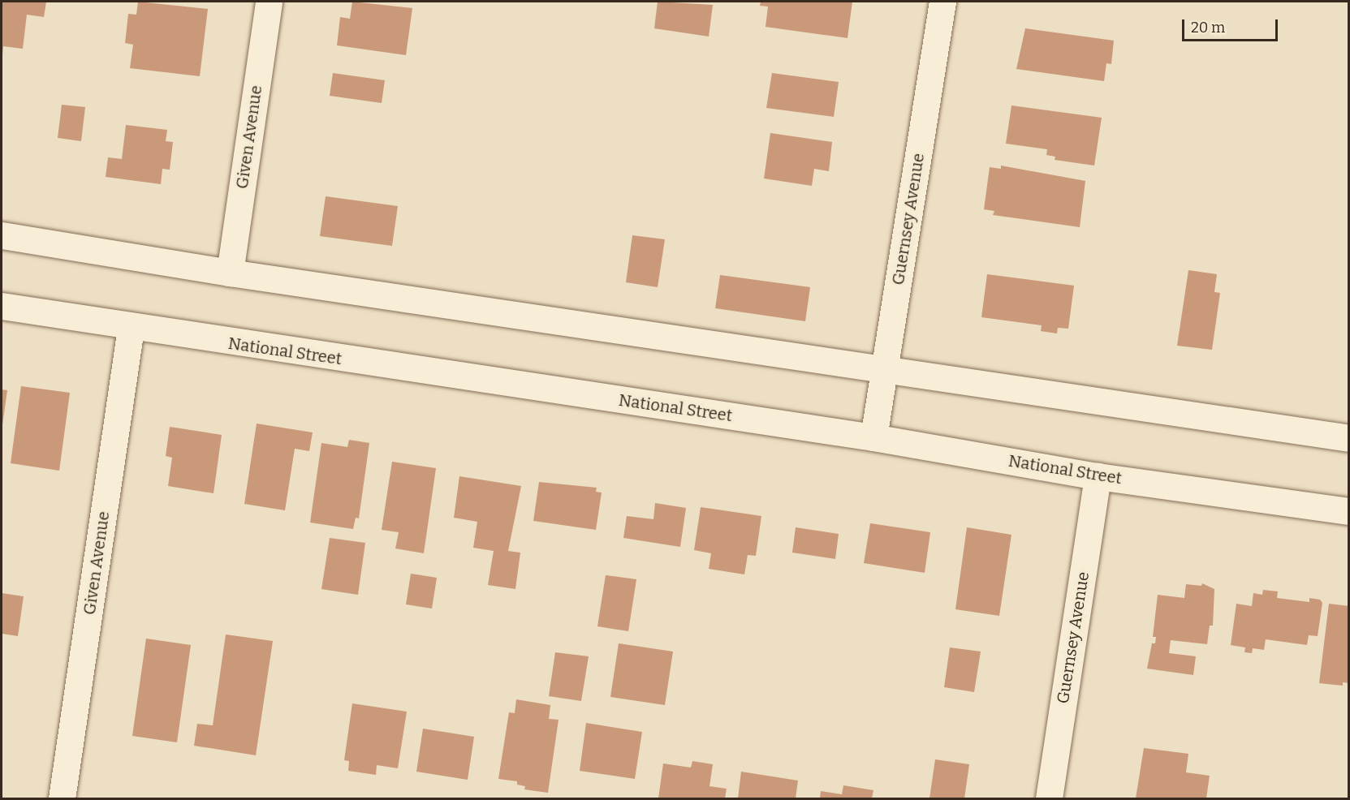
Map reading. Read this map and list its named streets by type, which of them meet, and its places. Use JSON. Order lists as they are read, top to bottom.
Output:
{
  "streets": {
    "main road": ["Given Avenue", "Guernsey Avenue", "National Street"]
  },
  "crossings": [
    ["Given Avenue", "National Street"],
    ["Guernsey Avenue", "National Street"]
  ],
  "scale_bar": "20 m"
}
